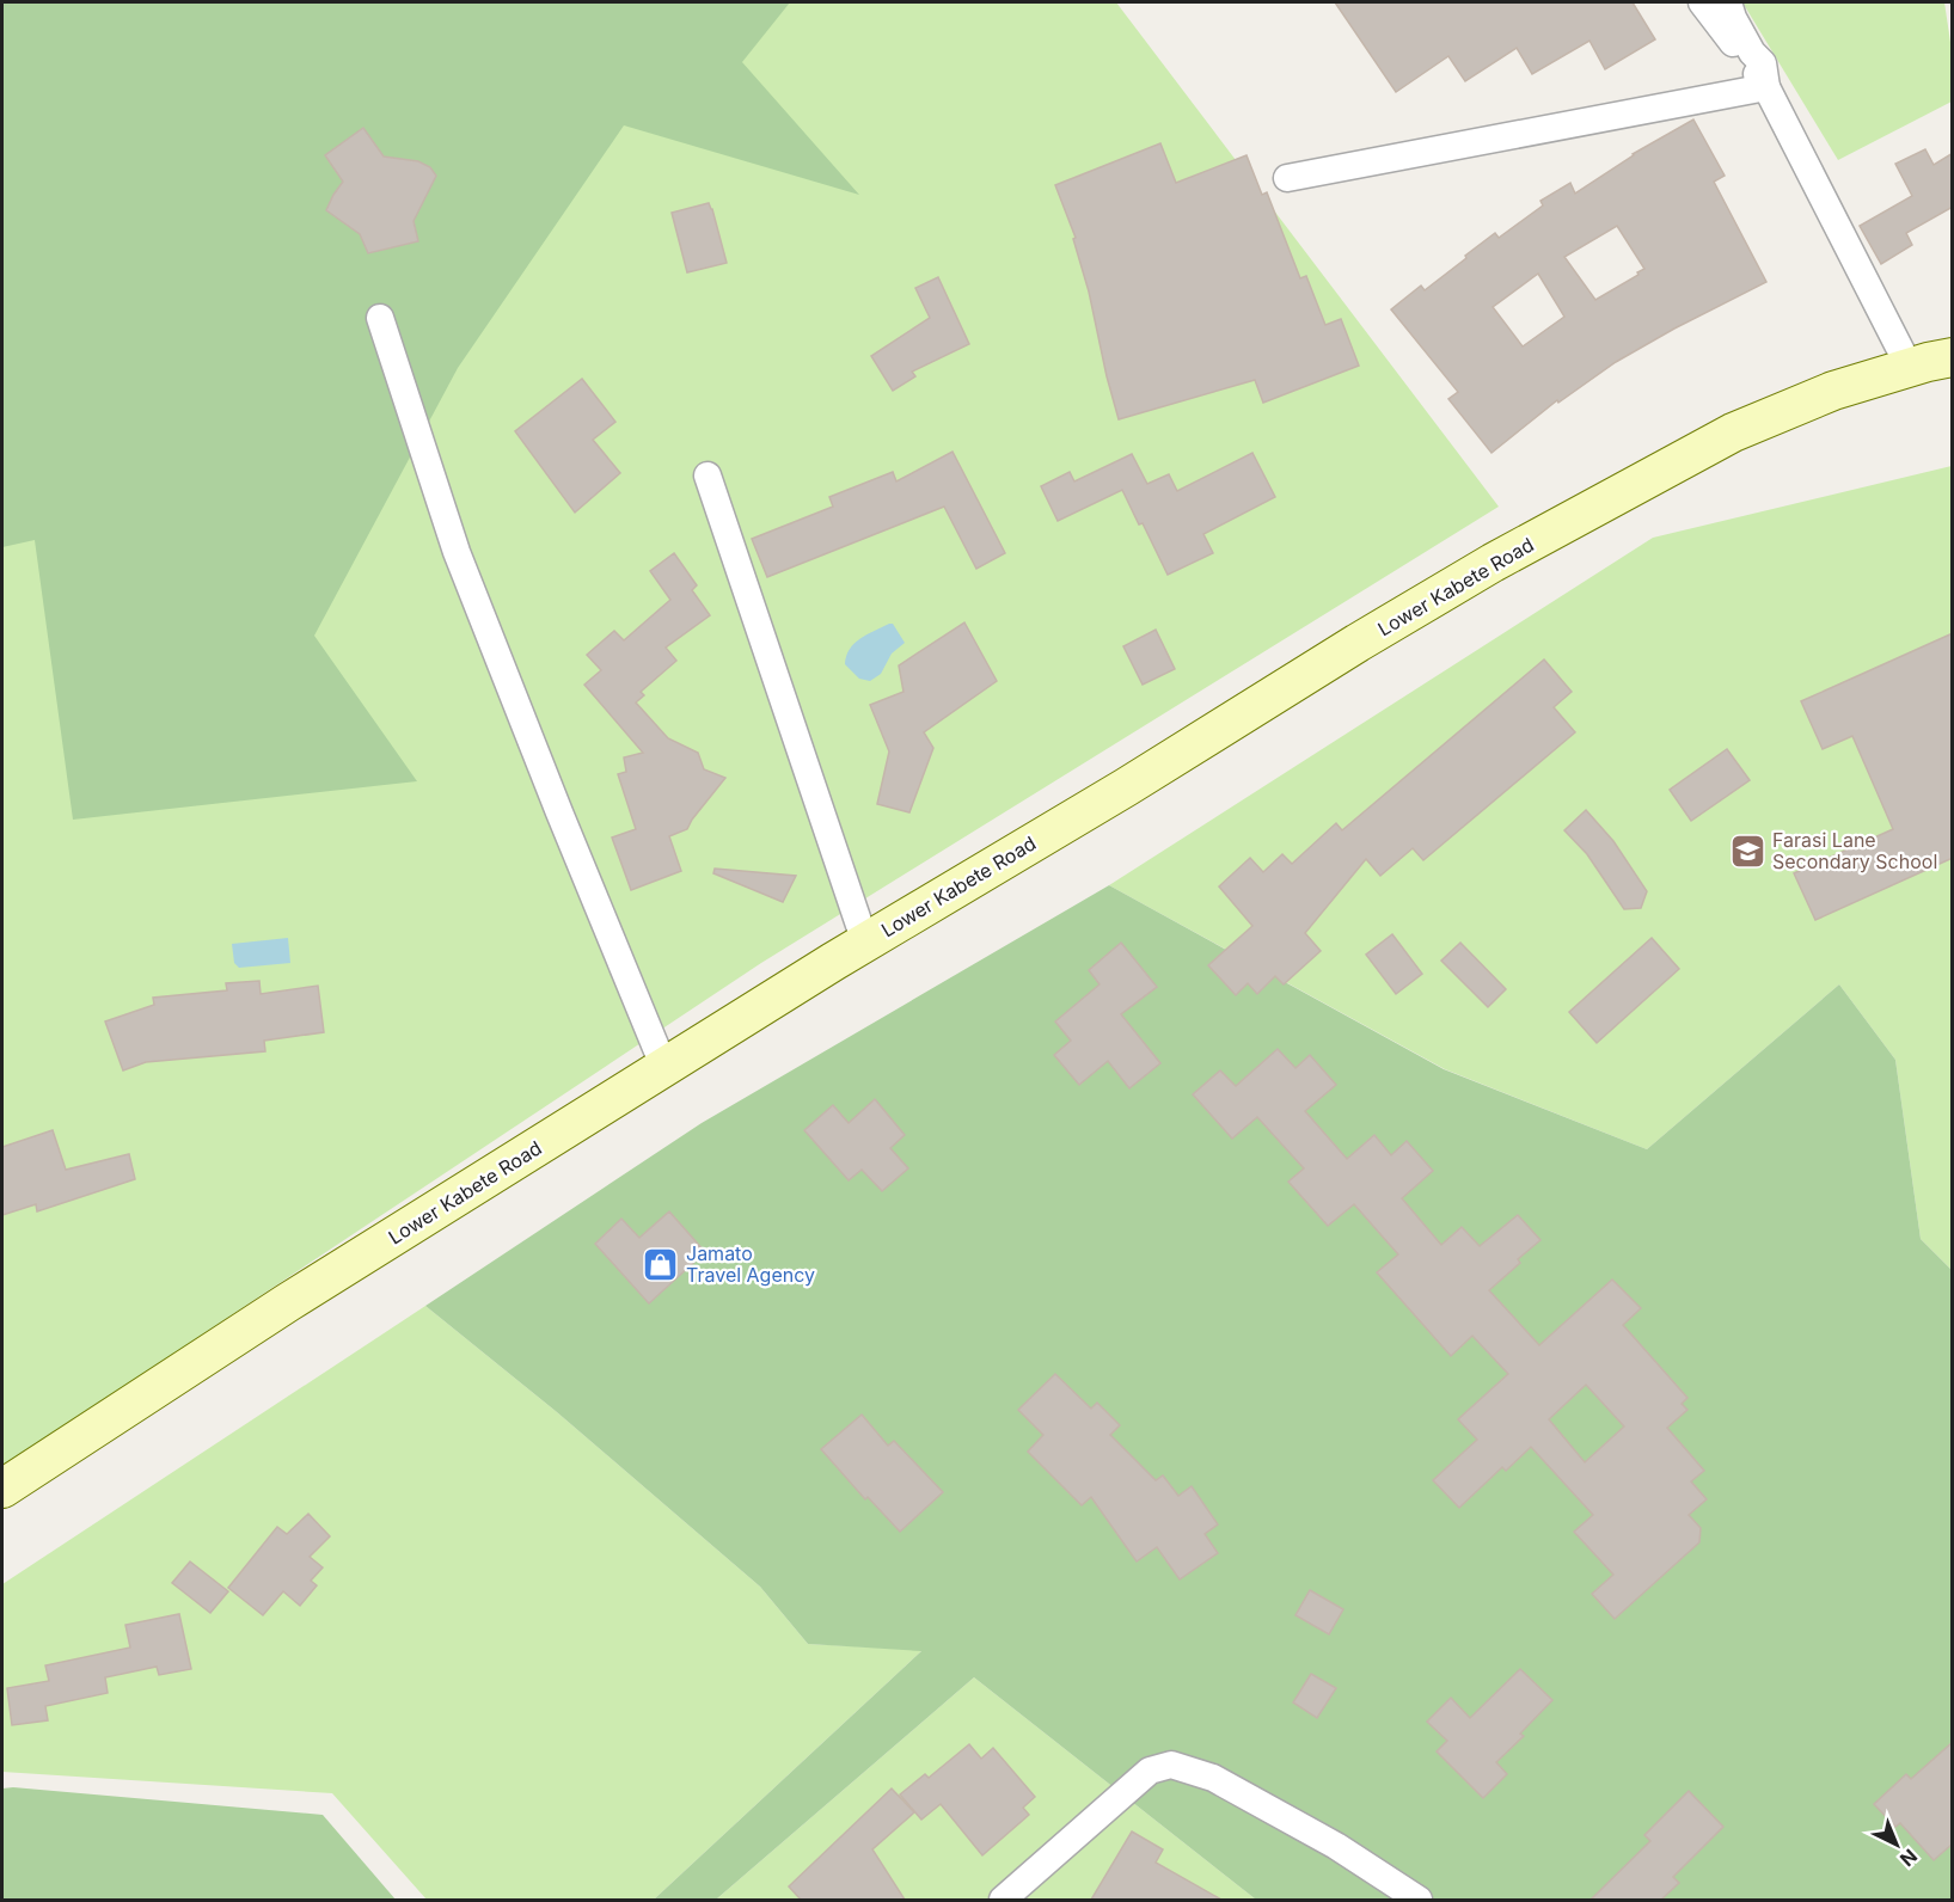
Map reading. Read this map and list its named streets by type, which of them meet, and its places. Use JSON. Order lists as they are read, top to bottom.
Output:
{
  "streets": {
    "main road": ["Lower Kabete Road"]
  },
  "places": {
    "school or university": ["Farasi Lane Secondary School"],
    "shop": ["Jamato Travel Agency"]
  },
  "north": "bottom right"
}
